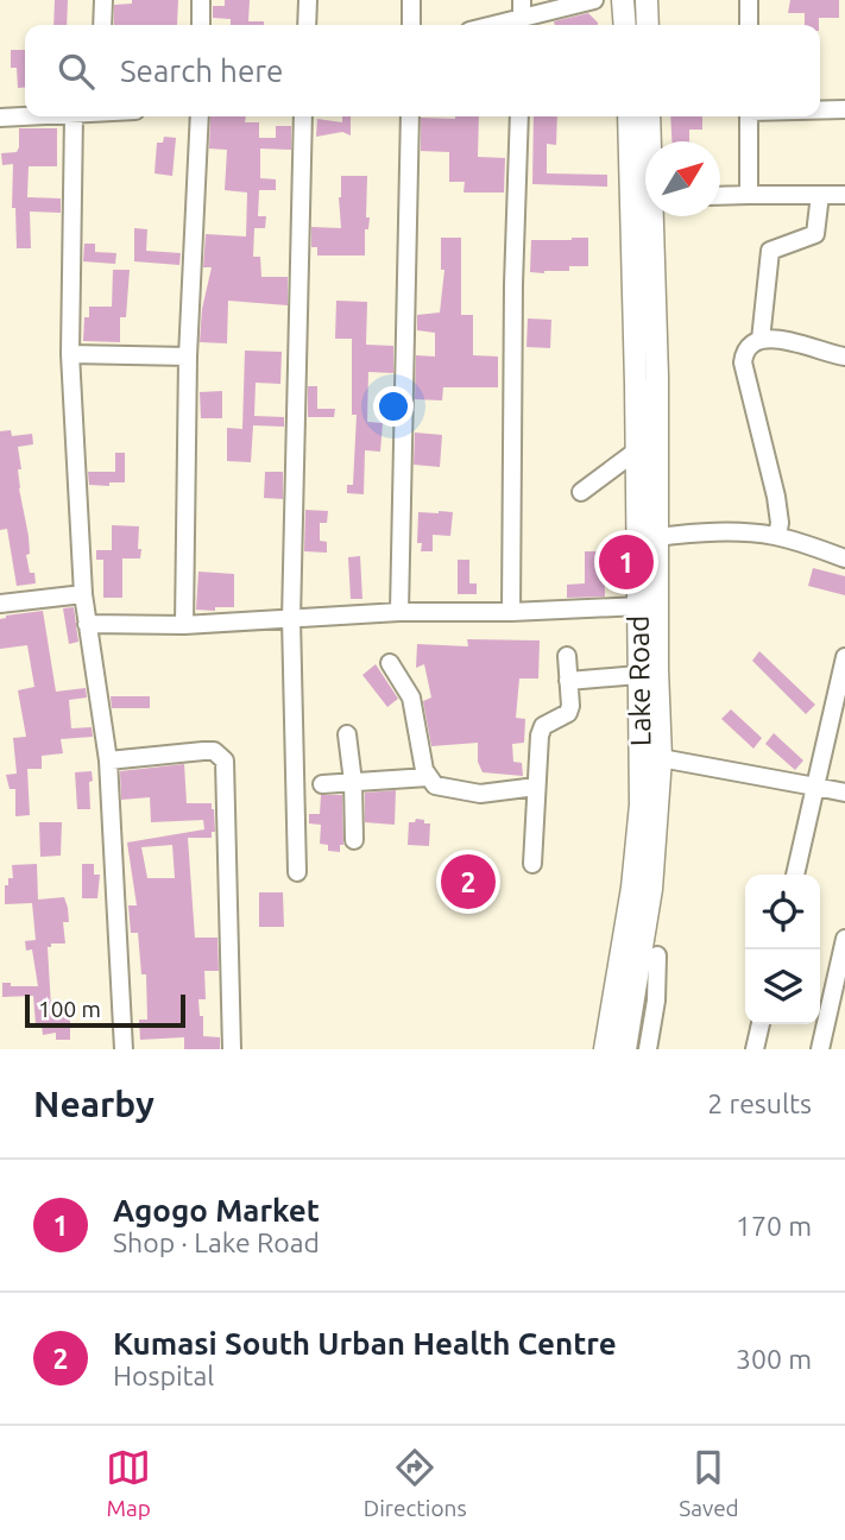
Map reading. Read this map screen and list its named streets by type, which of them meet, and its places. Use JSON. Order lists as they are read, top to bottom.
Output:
{
  "streets": {
    "main road": ["Lake Road"]
  },
  "scale_bar": "100 m",
  "north": "top right",
  "page": {
    "search": "Search here",
    "pins": ["1", "2"],
    "scale": "100 m",
    "heading": ["Nearby", "2 results"],
    "list": [
      {
        "mark": "1",
        "name": "Agogo Market",
        "note": "Shop · Lake Road",
        "value": "170 m"
      },
      {
        "mark": "2",
        "name": "Kumasi South Urban Health Centre",
        "note": "Hospital",
        "value": "300 m"
      }
    ],
    "nav": ["Map", "Directions", "Saved"]
  }
}
